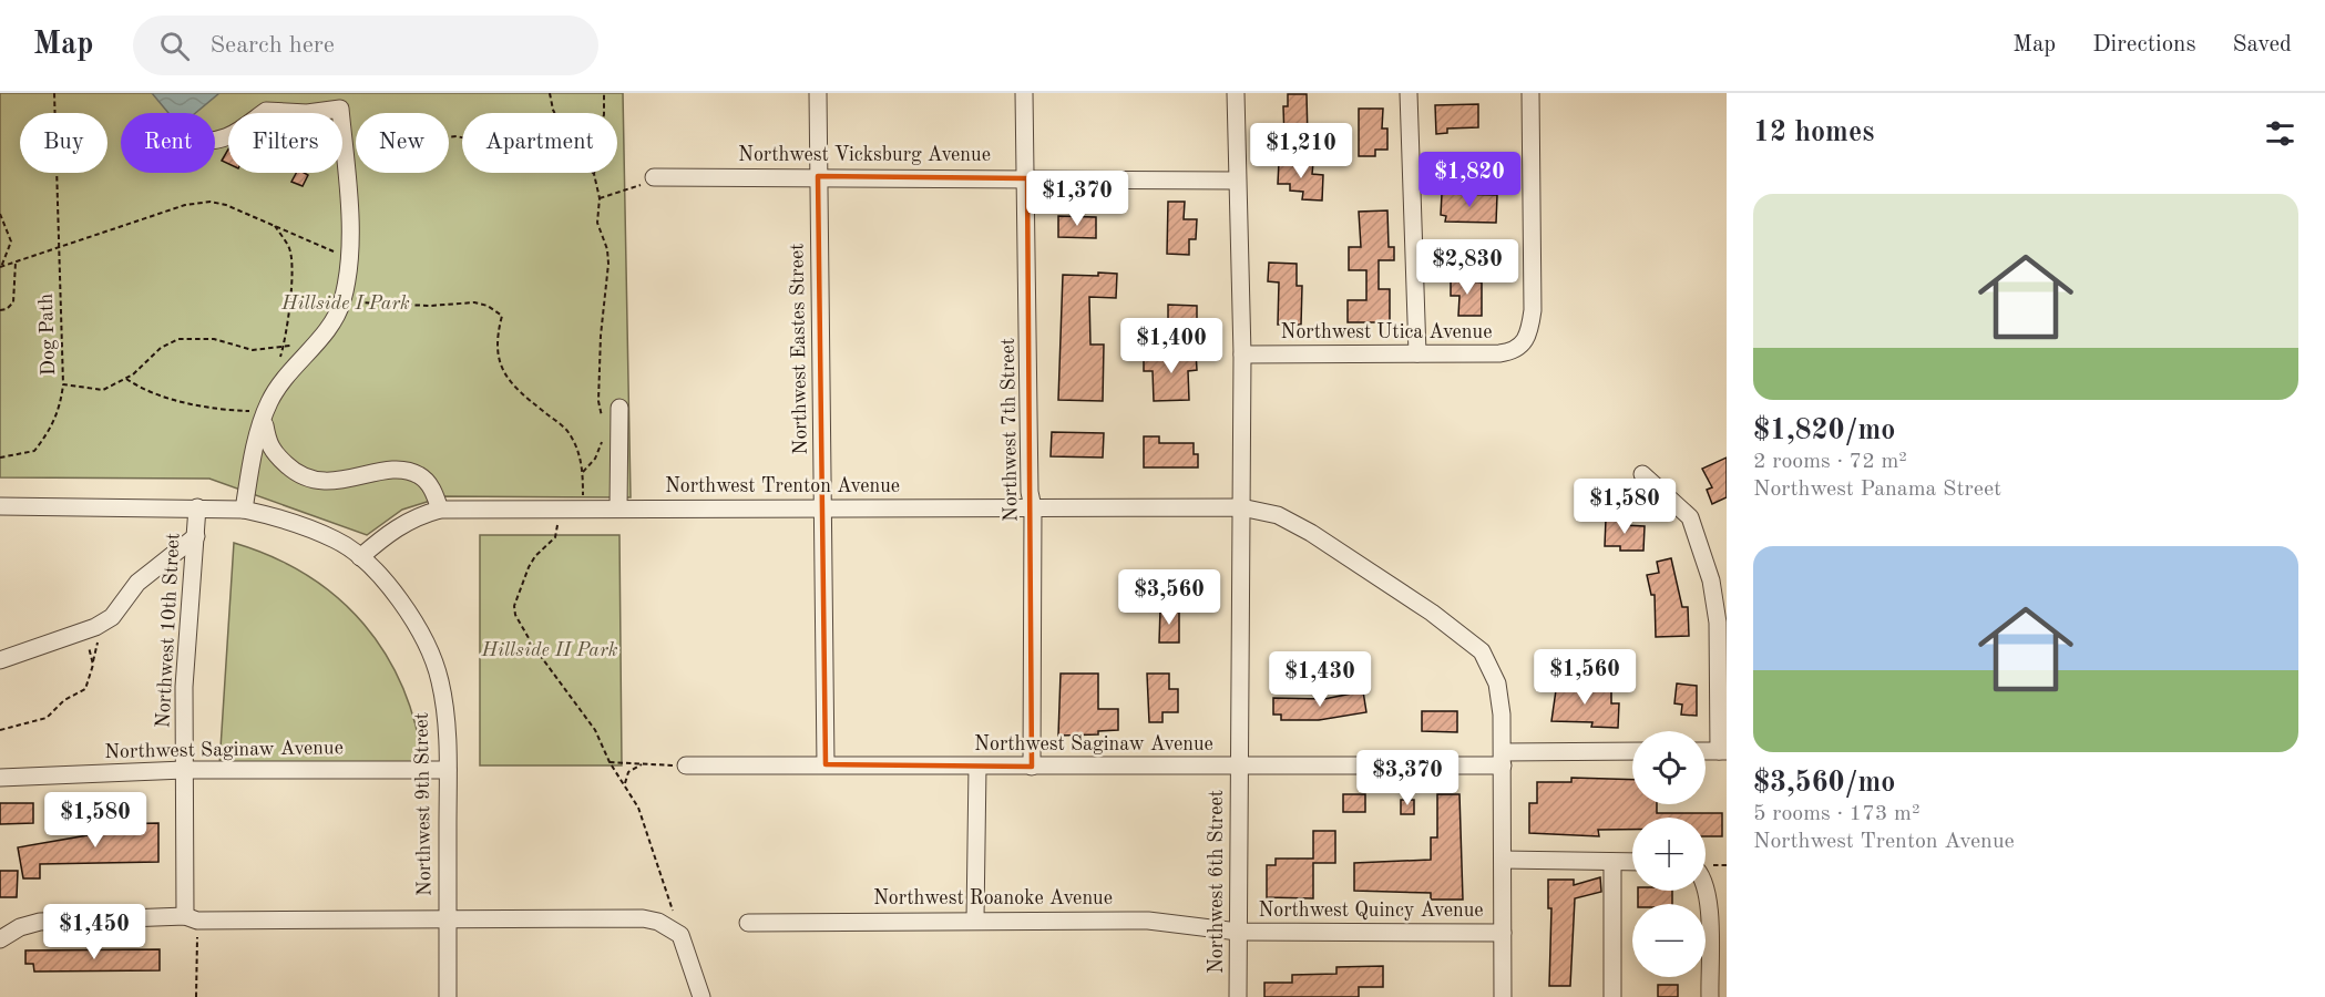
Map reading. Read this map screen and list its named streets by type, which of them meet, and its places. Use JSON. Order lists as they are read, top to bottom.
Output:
{
  "streets": {
    "street": [
      "Northwest Vicksburg Avenue",
      "Northwest Utica Avenue",
      "Northwest Eastes Street",
      "Northwest 7th Street",
      "Northwest Trenton Avenue",
      "Northwest 10th Street",
      "Northwest Saginaw Avenue",
      "Northwest 9th Street",
      "Northwest 6th Street",
      "Northwest Roanoke Avenue",
      "Northwest Quincy Avenue"
    ],
    "path": ["Dog Path"]
  },
  "crossings": [
    ["Northwest Vicksburg Avenue", "Northwest Eastes Street"],
    ["Northwest Vicksburg Avenue", "Northwest 7th Street"],
    ["Northwest Eastes Street", "Northwest Trenton Avenue"],
    ["Northwest Eastes Street", "Northwest Saginaw Avenue"],
    ["Northwest 7th Street", "Northwest Trenton Avenue"],
    ["Northwest 7th Street", "Northwest Saginaw Avenue"],
    ["Northwest Trenton Avenue", "Northwest Saginaw Avenue"],
    ["Northwest Trenton Avenue", "Northwest 9th Street"],
    ["Northwest Trenton Avenue", "Northwest 6th Street"],
    ["Northwest Trenton Avenue", "Northwest Quincy Avenue"],
    ["Northwest 10th Street", "Northwest Saginaw Avenue"],
    ["Northwest Saginaw Avenue", "Northwest 9th Street"],
    ["Northwest Saginaw Avenue", "Northwest 6th Street"],
    ["Northwest 6th Street", "Northwest Roanoke Avenue"],
    ["Northwest 6th Street", "Northwest Quincy Avenue"],
    ["Northwest Roanoke Avenue", "Northwest Quincy Avenue"]
  ],
  "parks": ["Hillside I Park", "Hillside II Park"],
  "page": {
    "header": "Map",
    "search": "Search here",
    "nav": ["Map", "Directions", "Saved"],
    "heading": "12 homes",
    "chip": [
      "Buy",
      "Rent",
      "Filters",
      "New",
      "Apartment"
    ],
    "price": [
      "$1,210",
      "$1,820",
      "$1,370",
      "$2,830",
      "$1,400",
      "$1,580",
      "$3,560",
      "$1,560",
      "$1,430",
      "$3,370",
      "$1,580",
      "$1,450"
    ],
    "list": [
      {
        "name": "$1,820/mo",
        "note": "2 rooms · 72 m² · Northwest Panama Street"
      },
      {
        "name": "$3,560/mo",
        "note": "5 rooms · 173 m² · Northwest Trenton Avenue"
      }
    ],
    "map_buttons": ["+", "−"]
  }
}
